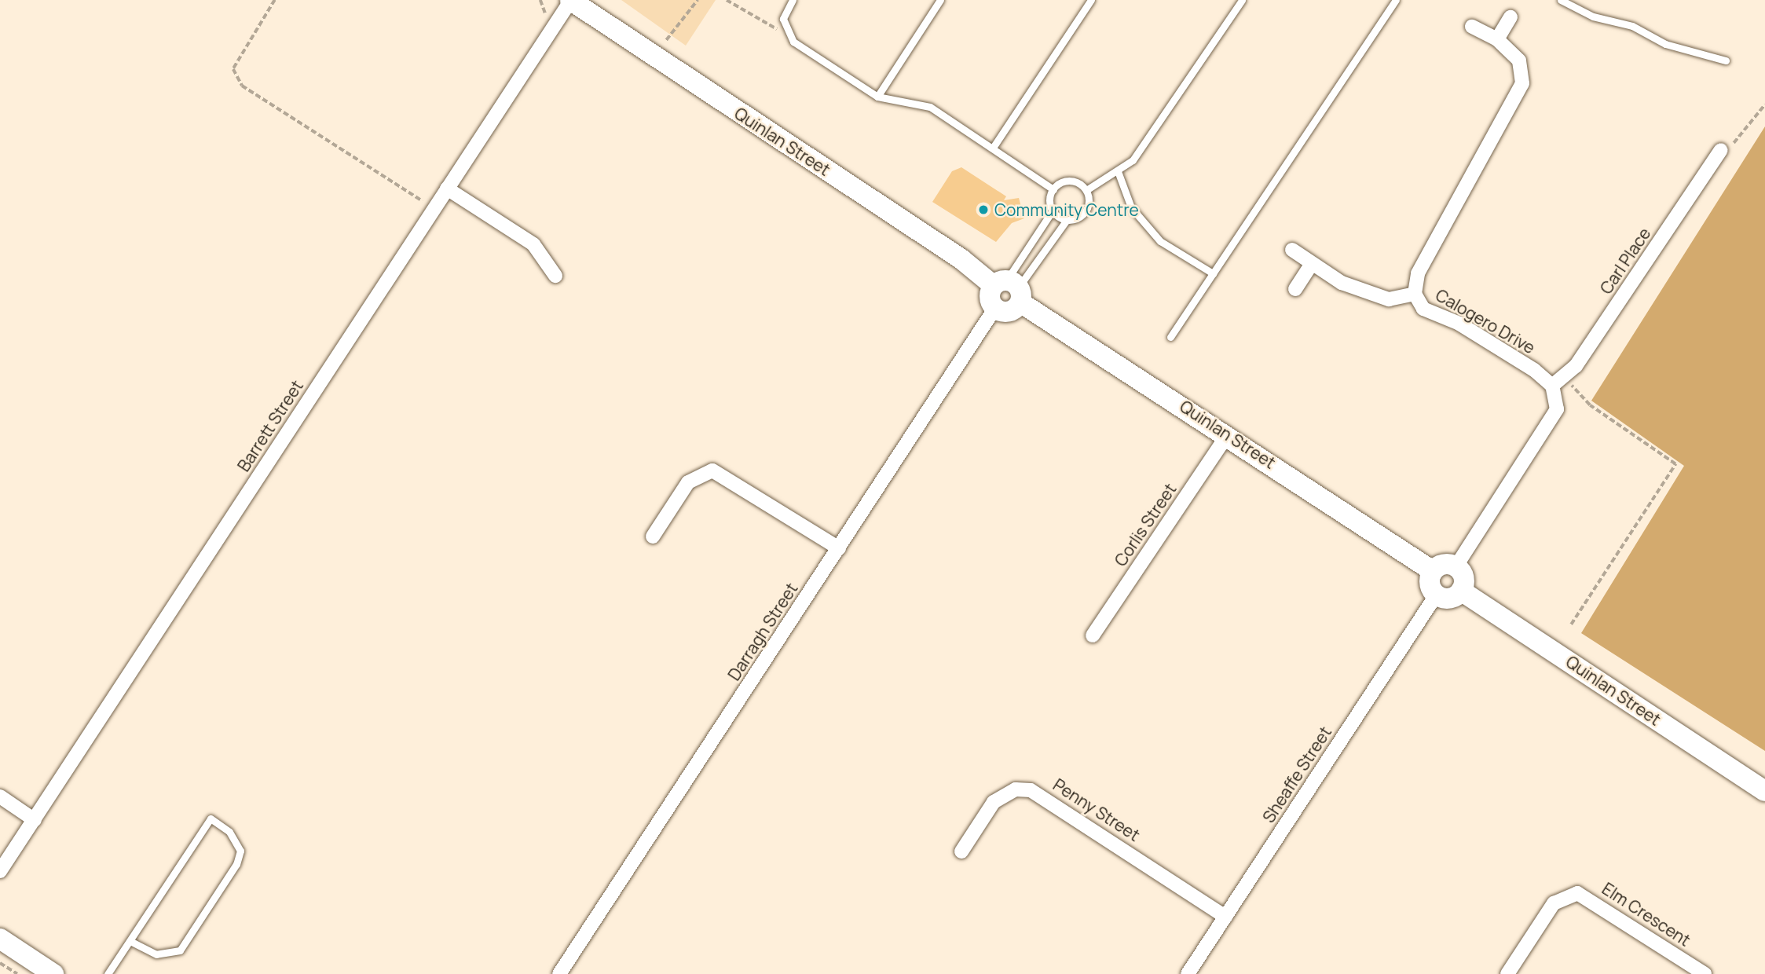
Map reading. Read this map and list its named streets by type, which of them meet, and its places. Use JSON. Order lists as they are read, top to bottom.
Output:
{
  "streets": {
    "street": [
      "Quinlan Street",
      "Carl Place",
      "Calogero Drive",
      "Barrett Street",
      "Corlis Street",
      "Darragh Street",
      "Sheaffe Street",
      "Penny Street",
      "Elm Crescent"
    ]
  },
  "crossings": [
    ["Quinlan Street", "Barrett Street"],
    ["Quinlan Street", "Corlis Street"],
    ["Quinlan Street", "Sheaffe Street"],
    ["Carl Place", "Calogero Drive"],
    ["Sheaffe Street", "Penny Street"]
  ],
  "places": ["Community Centre"]
}
